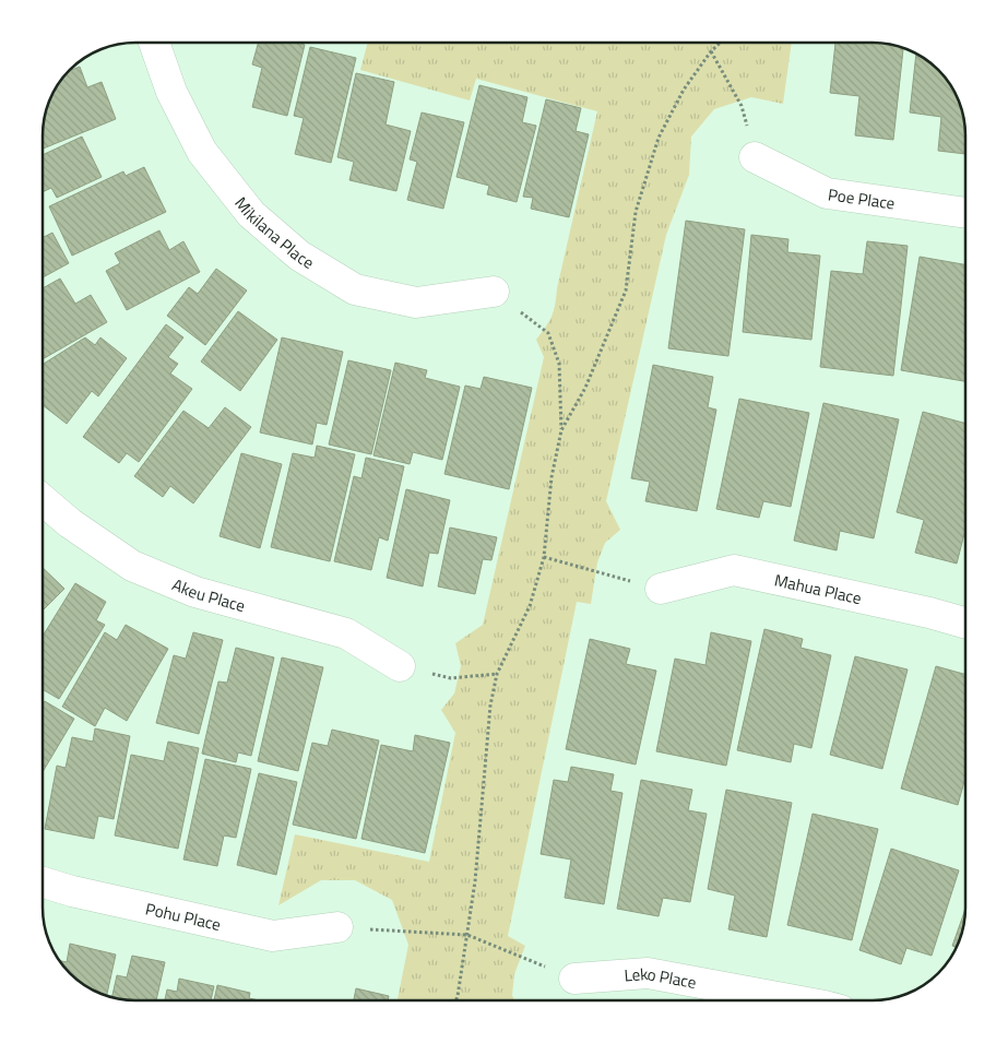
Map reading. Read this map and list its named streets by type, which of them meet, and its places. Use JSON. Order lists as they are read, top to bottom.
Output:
{
  "streets": {
    "street": [
      "Poe Place",
      "Mikilana Place",
      "Mahua Place",
      "Akeu Place",
      "Pohu Place",
      "Leko Place"
    ]
  }
}
